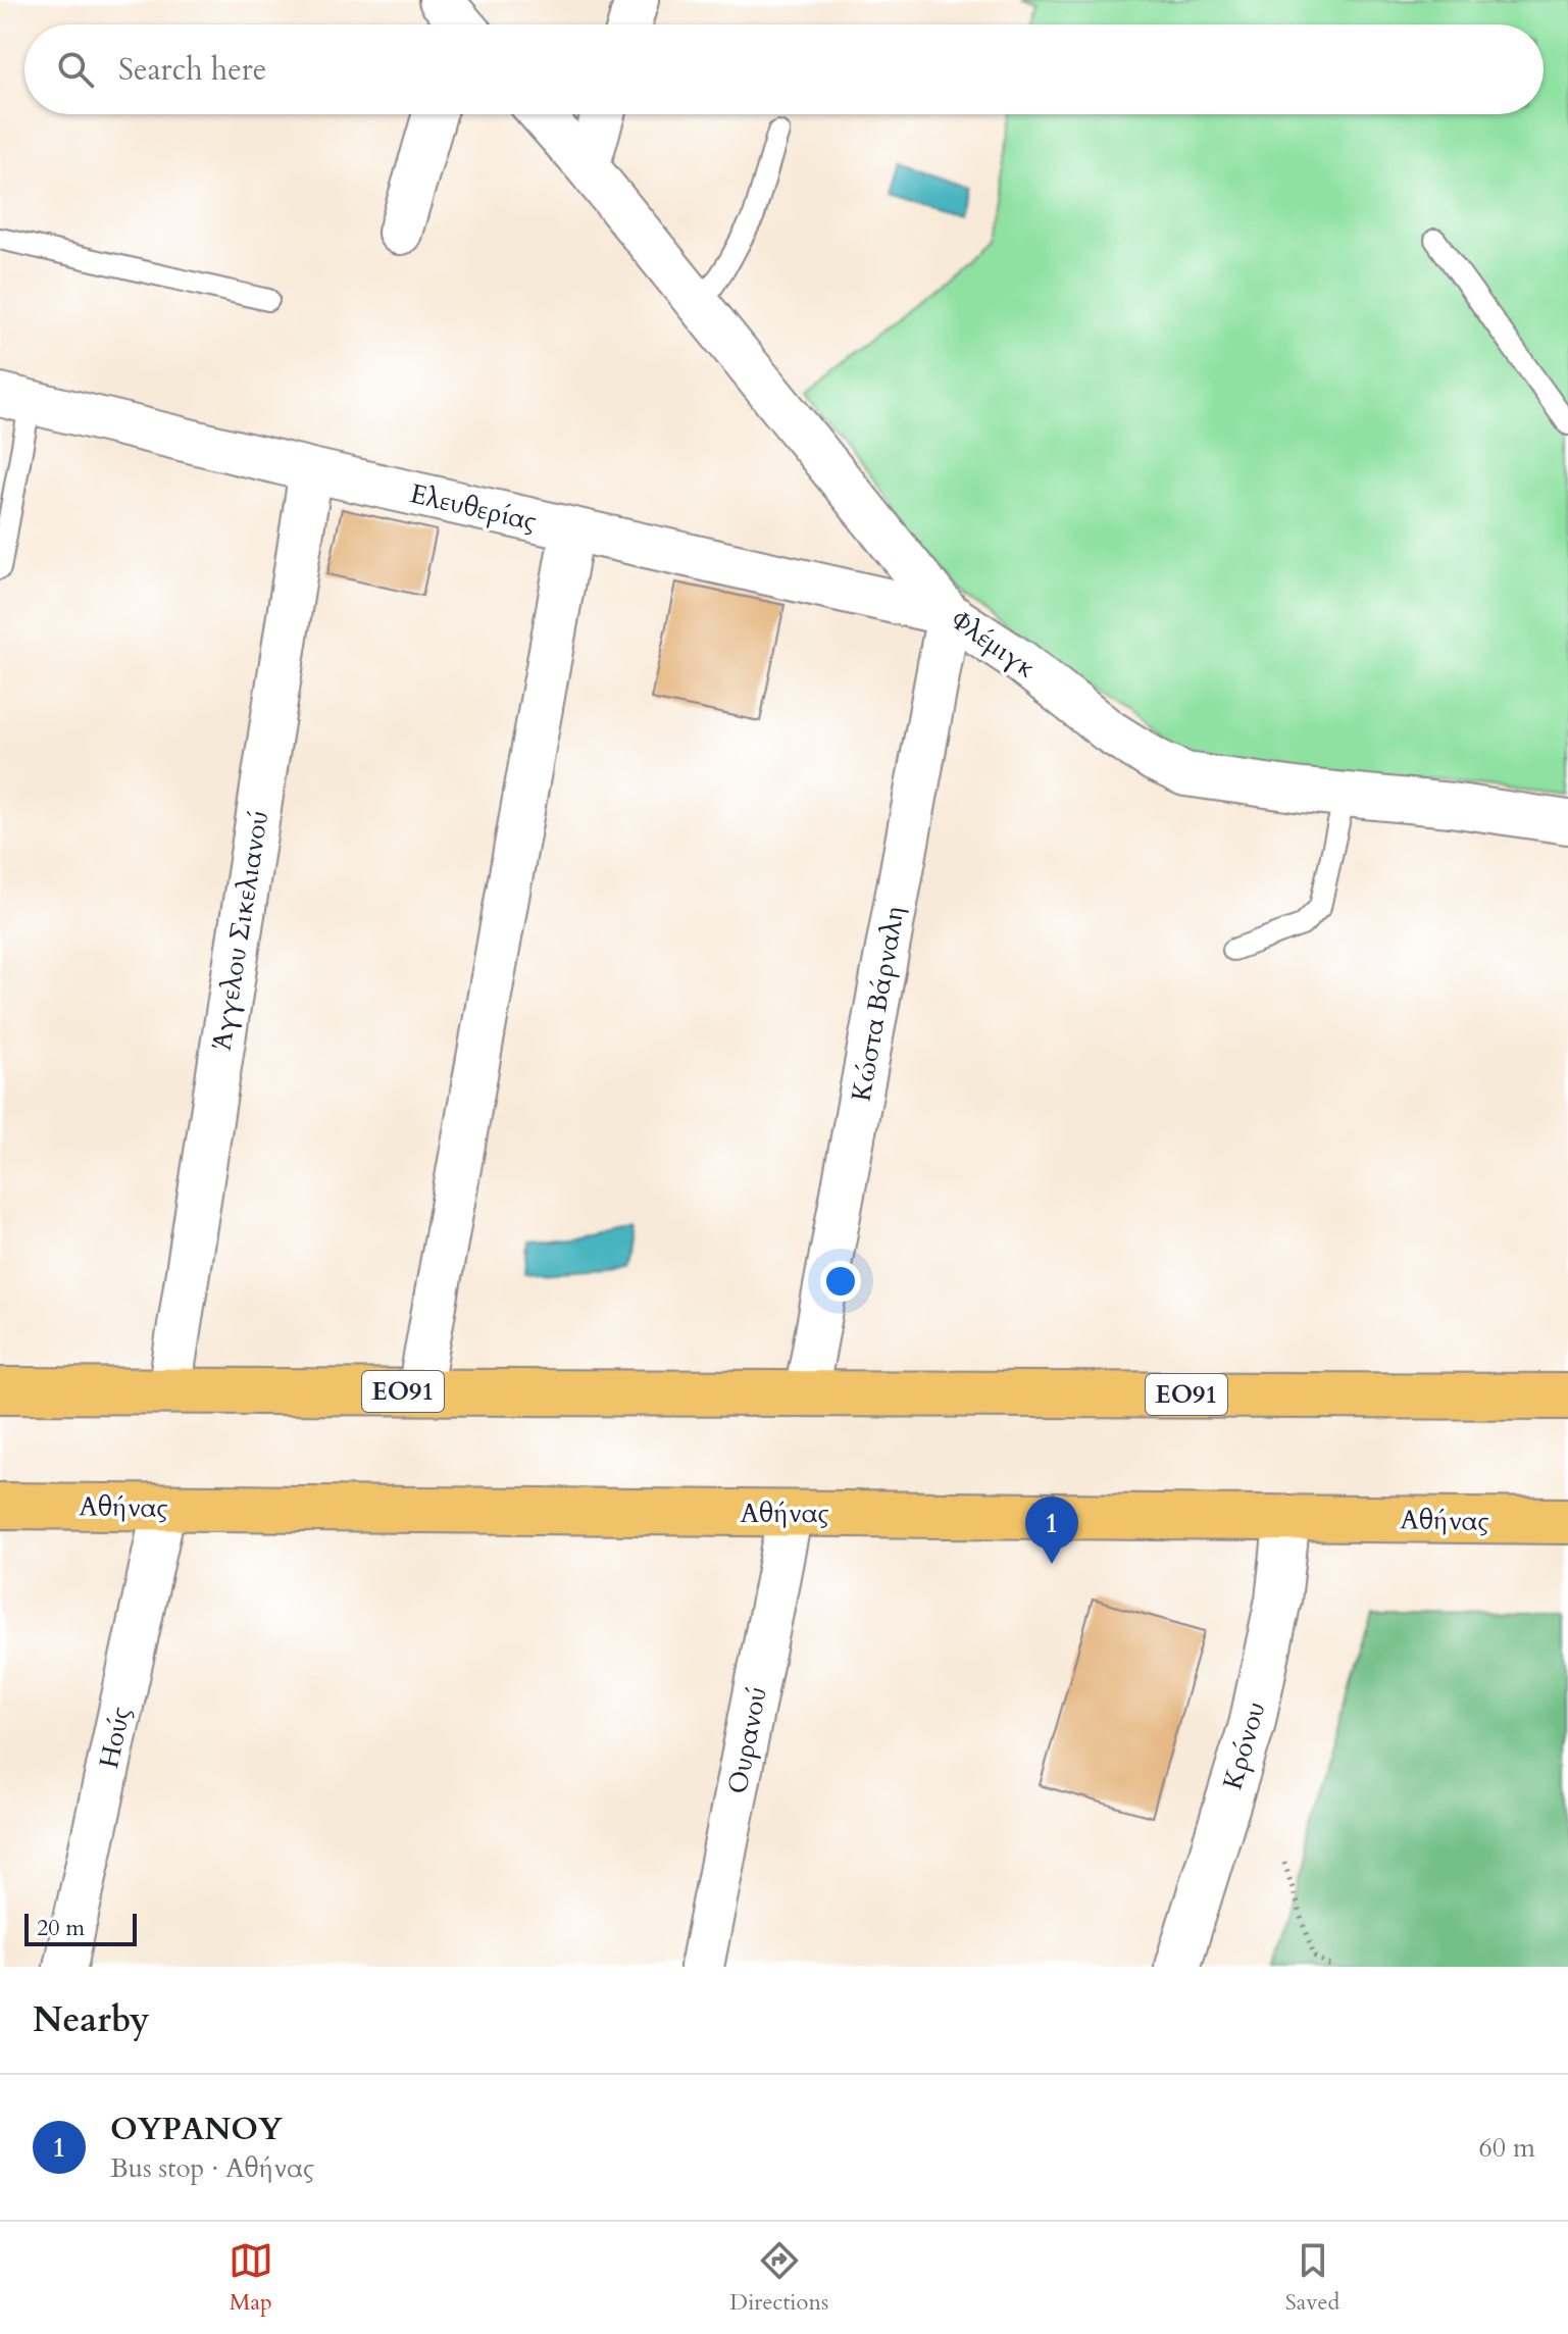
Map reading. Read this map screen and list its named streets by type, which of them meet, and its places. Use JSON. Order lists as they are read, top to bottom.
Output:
{
  "streets": {
    "highway": ["ΕΟ91", "Αθήνας"],
    "street": [
      "Ελευθερίας",
      "Φλέμιγκ",
      "Άγγελου Σικελιανού",
      "Κώστα Βάρναλη",
      "Ηούς",
      "Ουρανού",
      "Κρόνου"
    ]
  },
  "crossings": [
    ["Ελευθερίας", "Φλέμιγκ"],
    ["Ελευθερίας", "Άγγελου Σικελιανού"],
    ["Ελευθερίας", "Κώστα Βάρναλη"],
    ["Φλέμιγκ", "Κώστα Βάρναλη"],
    ["Άγγελου Σικελιανού", "ΕΟ91"],
    ["Κώστα Βάρναλη", "ΕΟ91"],
    ["Αθήνας", "Ηούς"],
    ["Αθήνας", "Ουρανού"],
    ["Αθήνας", "Κρόνου"]
  ],
  "scale_bar": "20 m",
  "page": {
    "search": "Search here",
    "pins": "1",
    "scale": "20 m",
    "heading": "Nearby",
    "list": [
      {
        "mark": "1",
        "name": "ΟΥΡΑΝΟΥ",
        "note": "Bus stop · Αθήνας",
        "value": "60 m"
      }
    ],
    "nav": ["Map", "Directions", "Saved"]
  }
}
